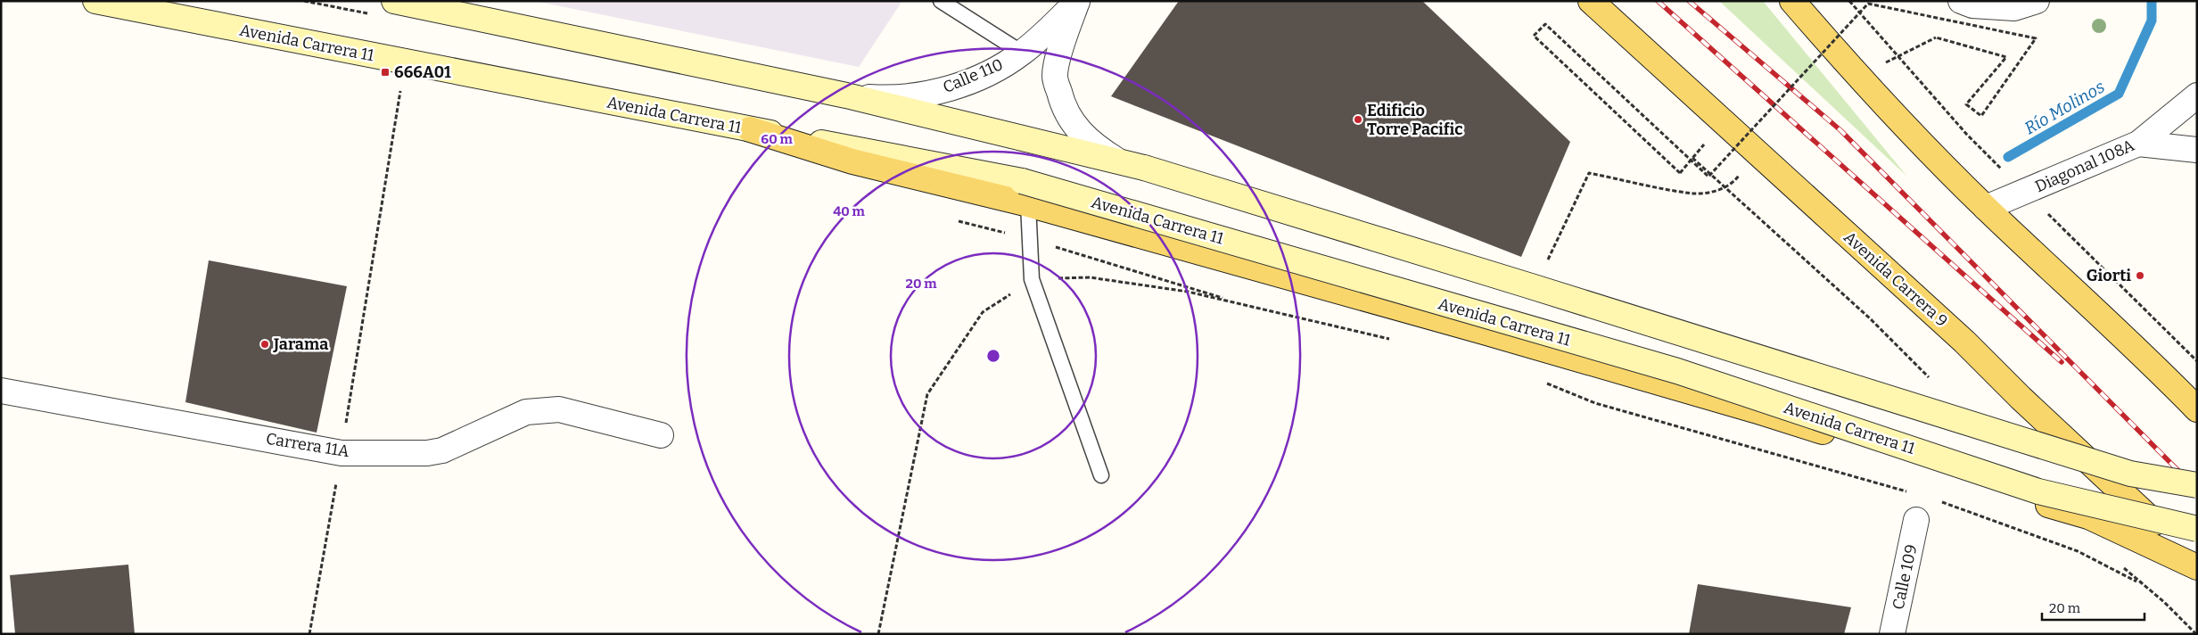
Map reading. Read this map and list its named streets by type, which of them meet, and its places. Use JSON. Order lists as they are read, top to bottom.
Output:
{
  "streets": {
    "main road": ["Avenida Carrera 11", "Avenida Carrera 9"],
    "street": [
      "Calle 110",
      "Diagonal 108A",
      "Carrera 11A",
      "Calle 109"
    ]
  },
  "water": ["Río Molinos"],
  "places": {
    "transit": ["666A01"],
    "other": ["Edificio Torre Pacific", "Giorti", "Jarama"]
  },
  "scale_bar": "20 m",
  "rings": ["60 m", "40 m", "20 m"]
}
